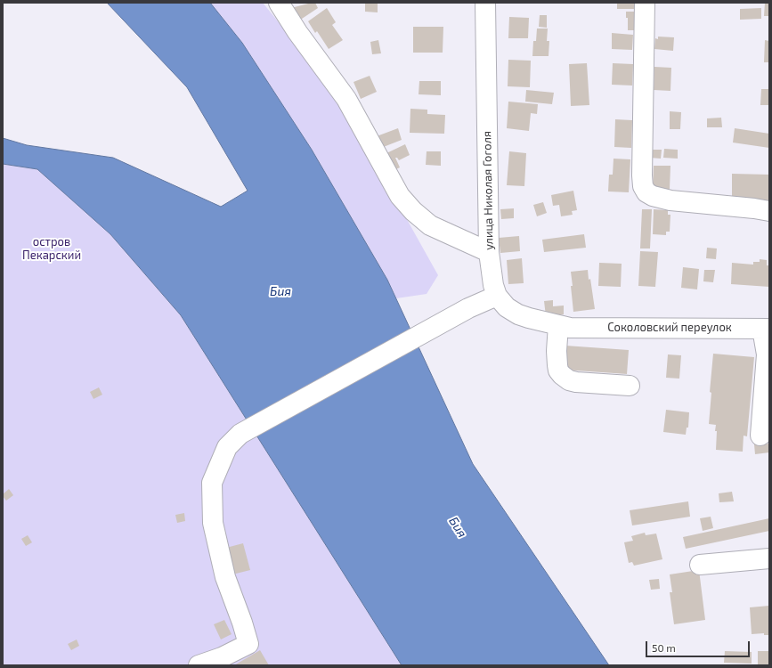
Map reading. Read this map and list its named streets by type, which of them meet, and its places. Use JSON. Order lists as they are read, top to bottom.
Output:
{
  "streets": {
    "street": ["улица Николая Гоголя", "Соколовский переулок"]
  },
  "crossings": [
    ["улица Николая Гоголя", "Соколовский переулок"]
  ],
  "water": ["Бия"],
  "parks": ["остров Пекарский"],
  "scale_bar": "50 m"
}
